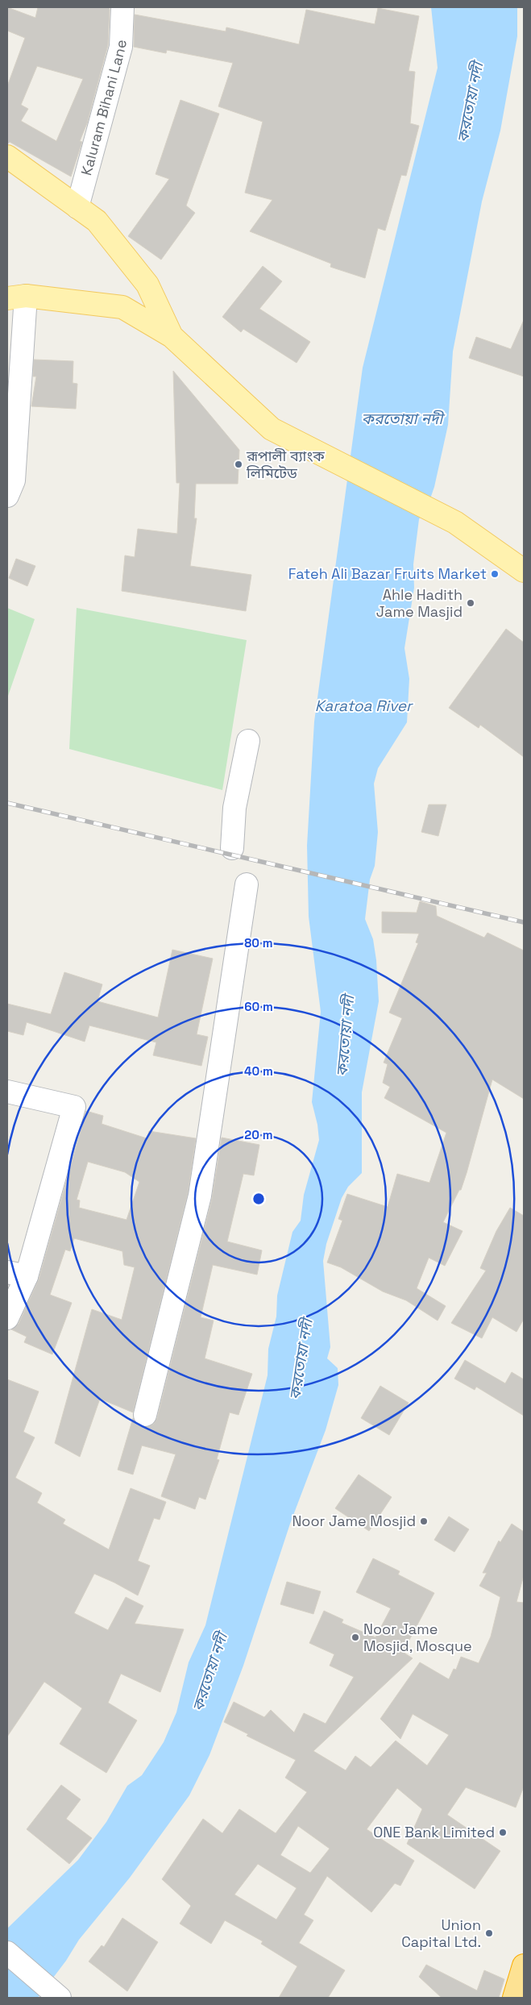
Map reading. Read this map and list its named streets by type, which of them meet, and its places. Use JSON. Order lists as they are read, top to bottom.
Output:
{
  "streets": {
    "street": ["Kaluram Bihani Lane"]
  },
  "water": ["করতোয়া নদী", "Karatoa River"],
  "places": [
    "রূপালী ব্যাংক লিমিটেড",
    "Fateh Ali Bazar Fruits Market",
    "Ahle Hadith Jame Masjid",
    "Noor Jame Mosjid",
    "Noor Jame Mosjid, Mosque",
    "ONE Bank Limited",
    "Union Capital Ltd."
  ],
  "rings": [
    "80 m",
    "60 m",
    "40 m",
    "20 m"
  ]
}
